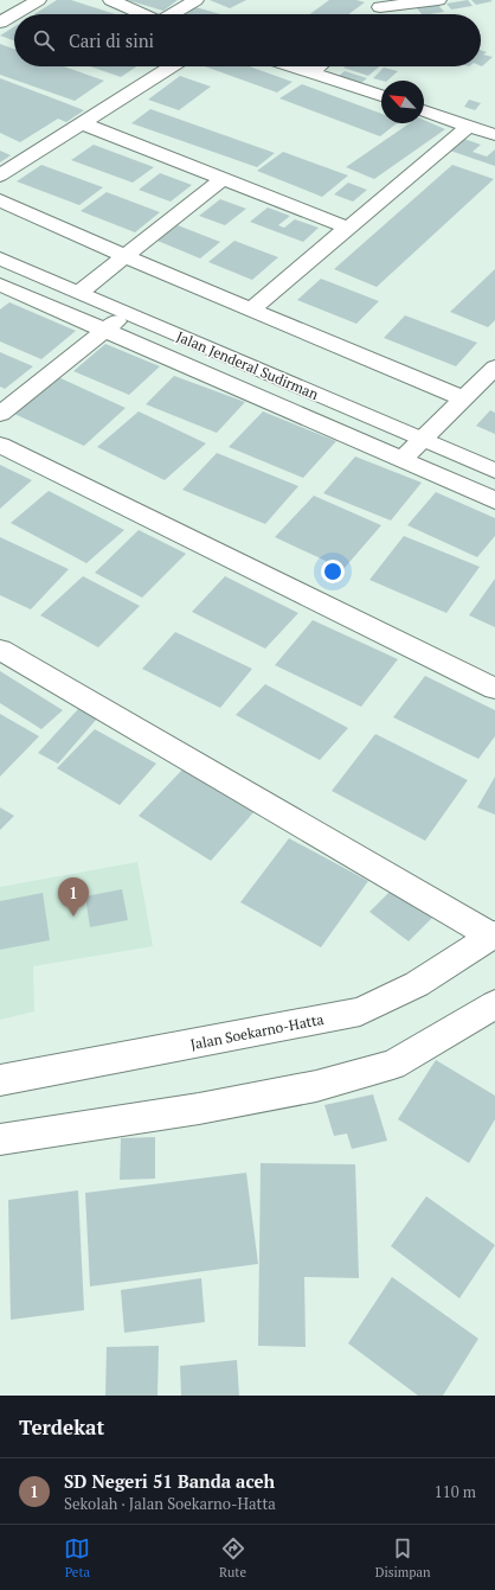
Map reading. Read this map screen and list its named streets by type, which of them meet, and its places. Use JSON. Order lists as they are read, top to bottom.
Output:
{
  "streets": {
    "main road": ["Jalan Jenderal Sudirman", "Jalan Soekarno-Hatta"]
  },
  "north": "top left",
  "page": {
    "search": "Cari di sini",
    "pins": "1",
    "heading": "Terdekat",
    "list": [
      {
        "mark": "1",
        "name": "SD Negeri 51 Banda aceh",
        "note": "Sekolah · Jalan Soekarno-Hatta",
        "value": "110 m"
      }
    ],
    "nav": ["Peta", "Rute", "Disimpan"]
  }
}
